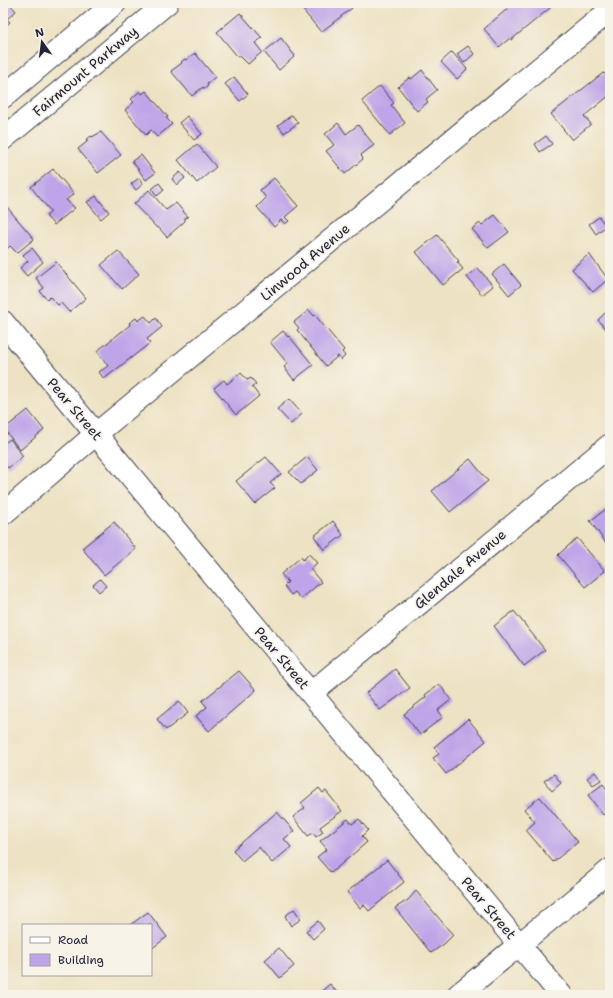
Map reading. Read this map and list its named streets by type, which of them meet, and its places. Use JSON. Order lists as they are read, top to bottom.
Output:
{
  "streets": {
    "street": [
      "Fairmount Parkway",
      "Linwood Avenue",
      "Pear Street",
      "Glendale Avenue"
    ]
  },
  "crossings": [
    ["Linwood Avenue", "Pear Street"],
    ["Pear Street", "Glendale Avenue"]
  ],
  "legend": ["Road", "Building"],
  "north": "top"
}
